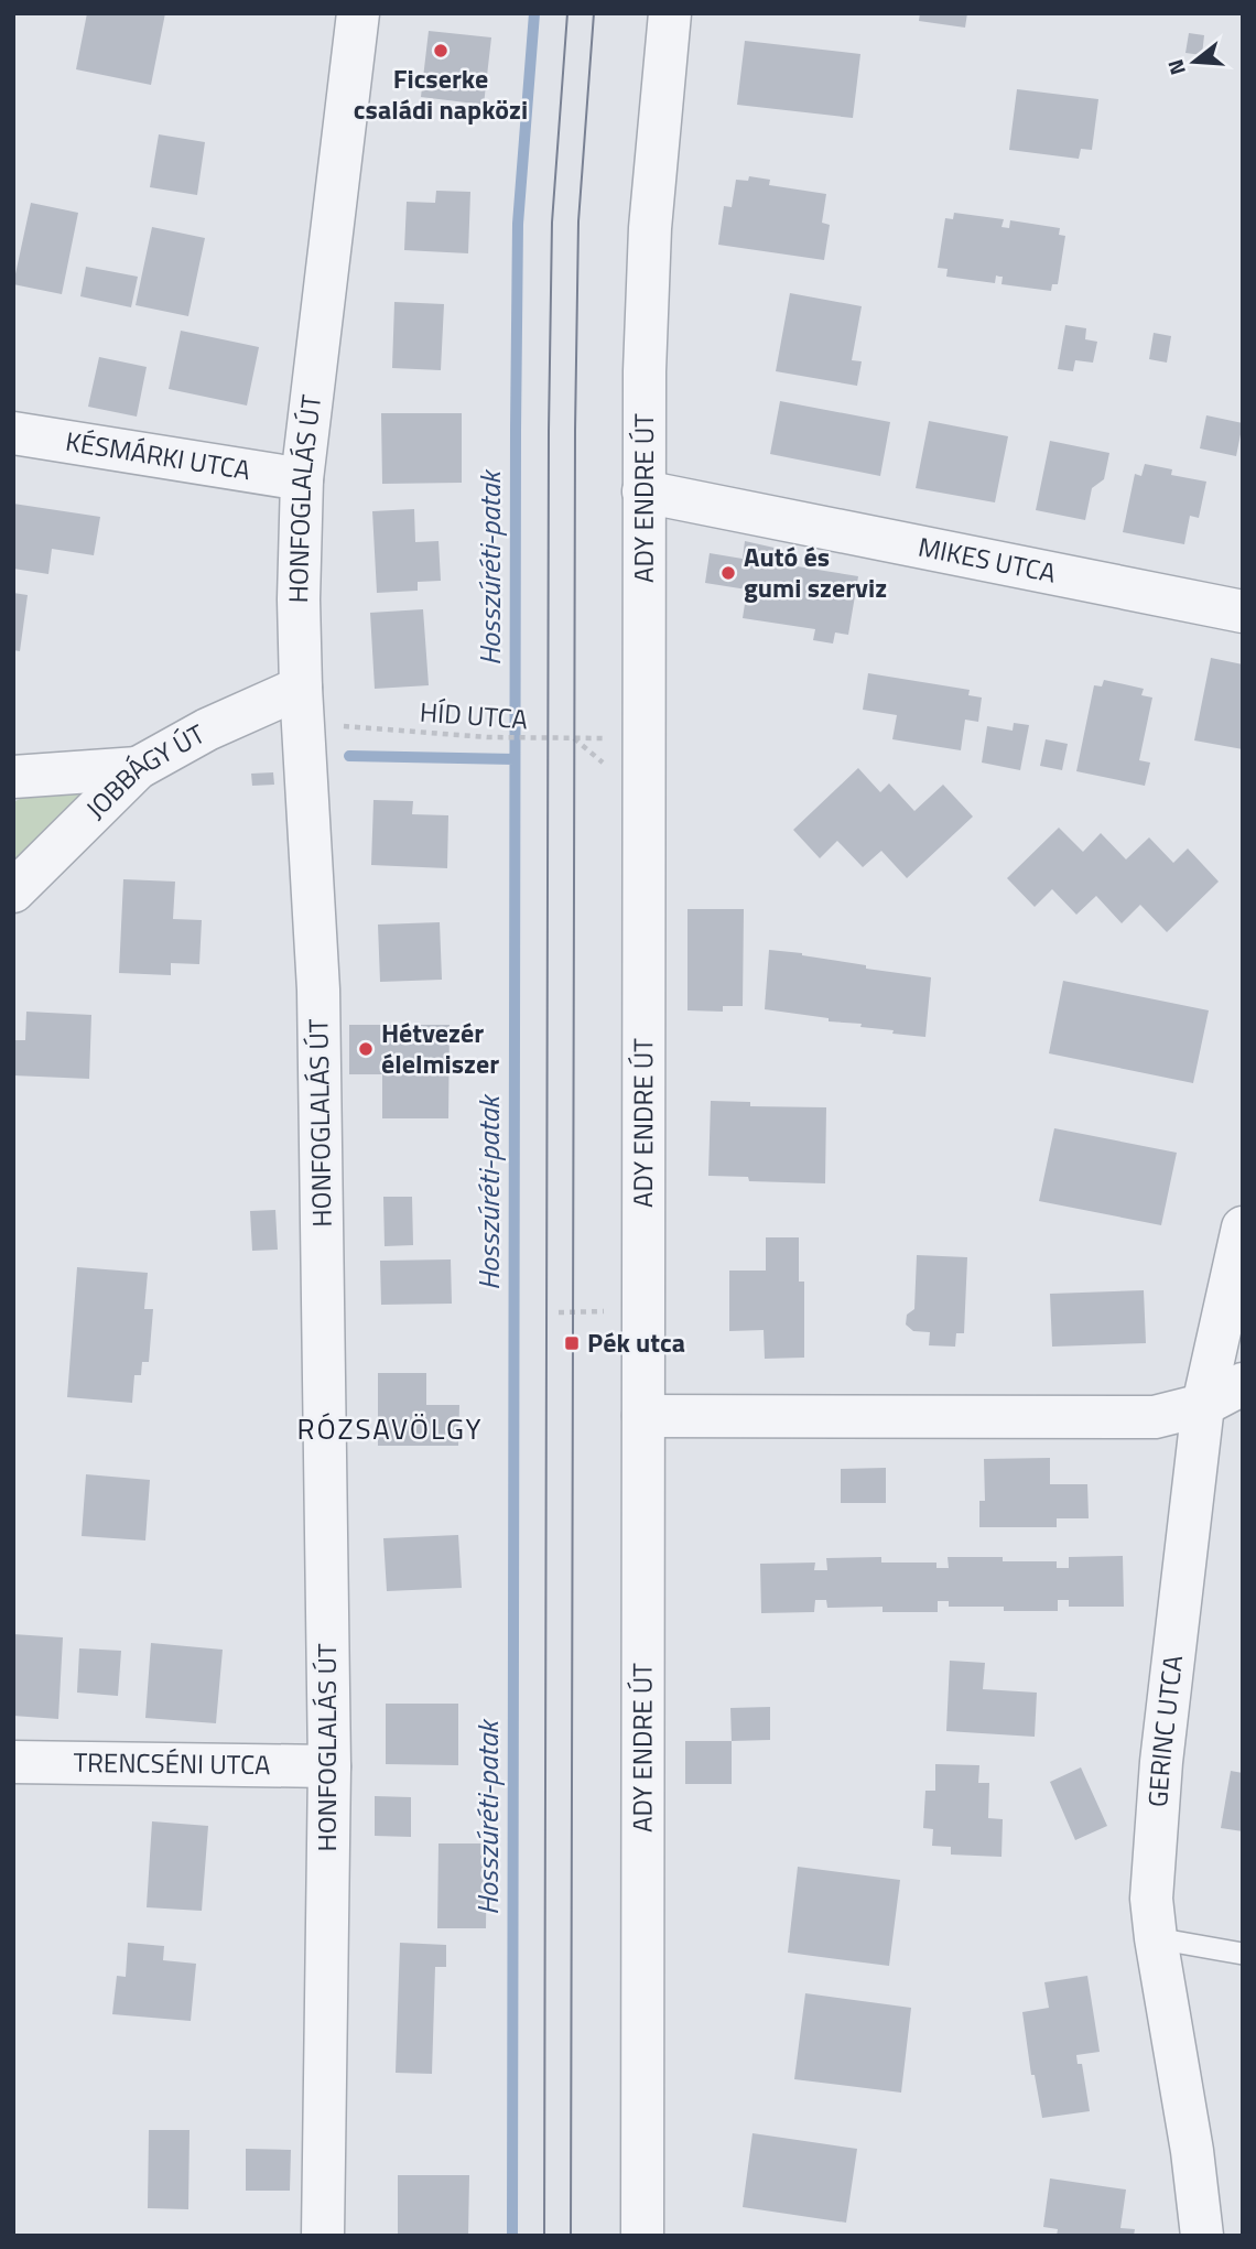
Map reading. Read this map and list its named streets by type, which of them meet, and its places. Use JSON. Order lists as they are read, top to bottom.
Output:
{
  "streets": {
    "street": [
      "KÉSMÁRKI UTCA",
      "HONFOGLALÁS ÚT",
      "ADY ENDRE ÚT",
      "MIKES UTCA",
      "JOBBÁGY ÚT",
      "GERINC UTCA",
      "TRENCSÉNI UTCA"
    ],
    "path": ["HÍD UTCA"]
  },
  "crossings": [
    ["KÉSMÁRKI UTCA", "HONFOGLALÁS ÚT"],
    ["HONFOGLALÁS ÚT", "HÍD UTCA"],
    ["HONFOGLALÁS ÚT", "JOBBÁGY ÚT"],
    ["HONFOGLALÁS ÚT", "TRENCSÉNI UTCA"],
    ["ADY ENDRE ÚT", "MIKES UTCA"],
    ["ADY ENDRE ÚT", "HÍD UTCA"],
    ["HÍD UTCA", "JOBBÁGY ÚT"]
  ],
  "districts": ["RÓZSAVÖLGY"],
  "water": ["Hosszúréti-patak"],
  "places": {
    "other": ["Ficserke családi napközi", "Autó és gumi szerviz", "Hétvezér élelmiszer"],
    "transit": ["Pék utca"]
  },
  "north": "left"
}
